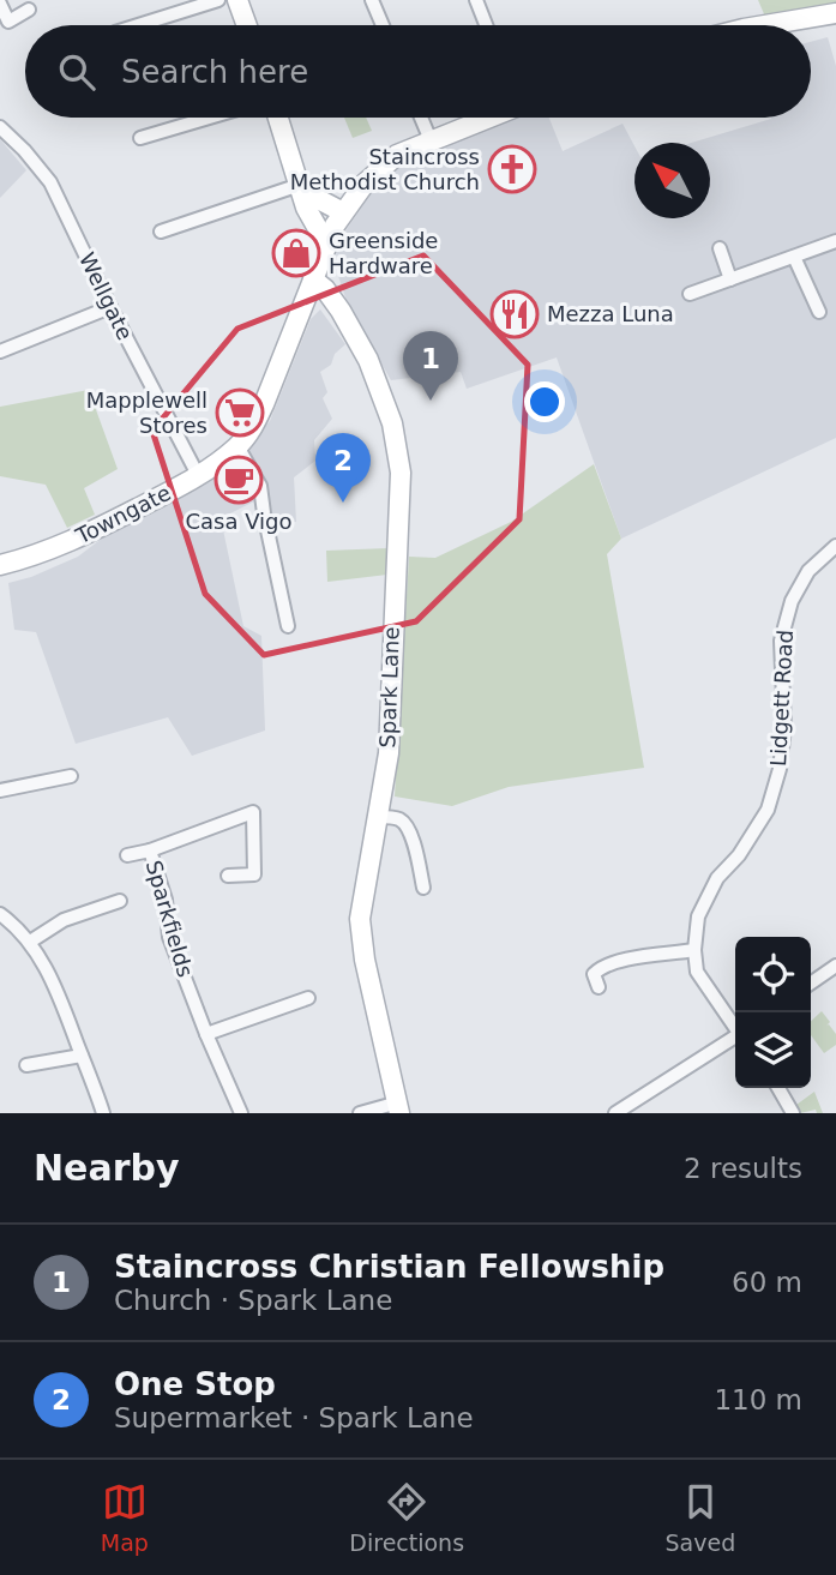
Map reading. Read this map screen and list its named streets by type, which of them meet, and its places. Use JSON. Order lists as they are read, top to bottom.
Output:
{
  "streets": {
    "main road": ["Towngate", "Spark Lane"],
    "street": ["Wellgate", "Lidgett Road", "Sparkfields"]
  },
  "crossings": [
    ["Wellgate", "Towngate"],
    ["Towngate", "Spark Lane"]
  ],
  "places": {
    "church": ["Staincross Methodist Church"],
    "shop": ["Greenside Hardware"],
    "restaurant": ["Mezza Luna"],
    "supermarket": ["Mapplewell Stores"],
    "cafe": ["Casa Vigo"]
  },
  "north": "top left",
  "page": {
    "search": "Search here",
    "pins": ["1", "2"],
    "heading": ["Nearby", "2 results"],
    "list": [
      {
        "mark": "1",
        "name": "Staincross Christian Fellowship",
        "note": "Church · Spark Lane",
        "value": "60 m"
      },
      {
        "mark": "2",
        "name": "One Stop",
        "note": "Supermarket · Spark Lane",
        "value": "110 m"
      }
    ],
    "nav": ["Map", "Directions", "Saved"]
  }
}
